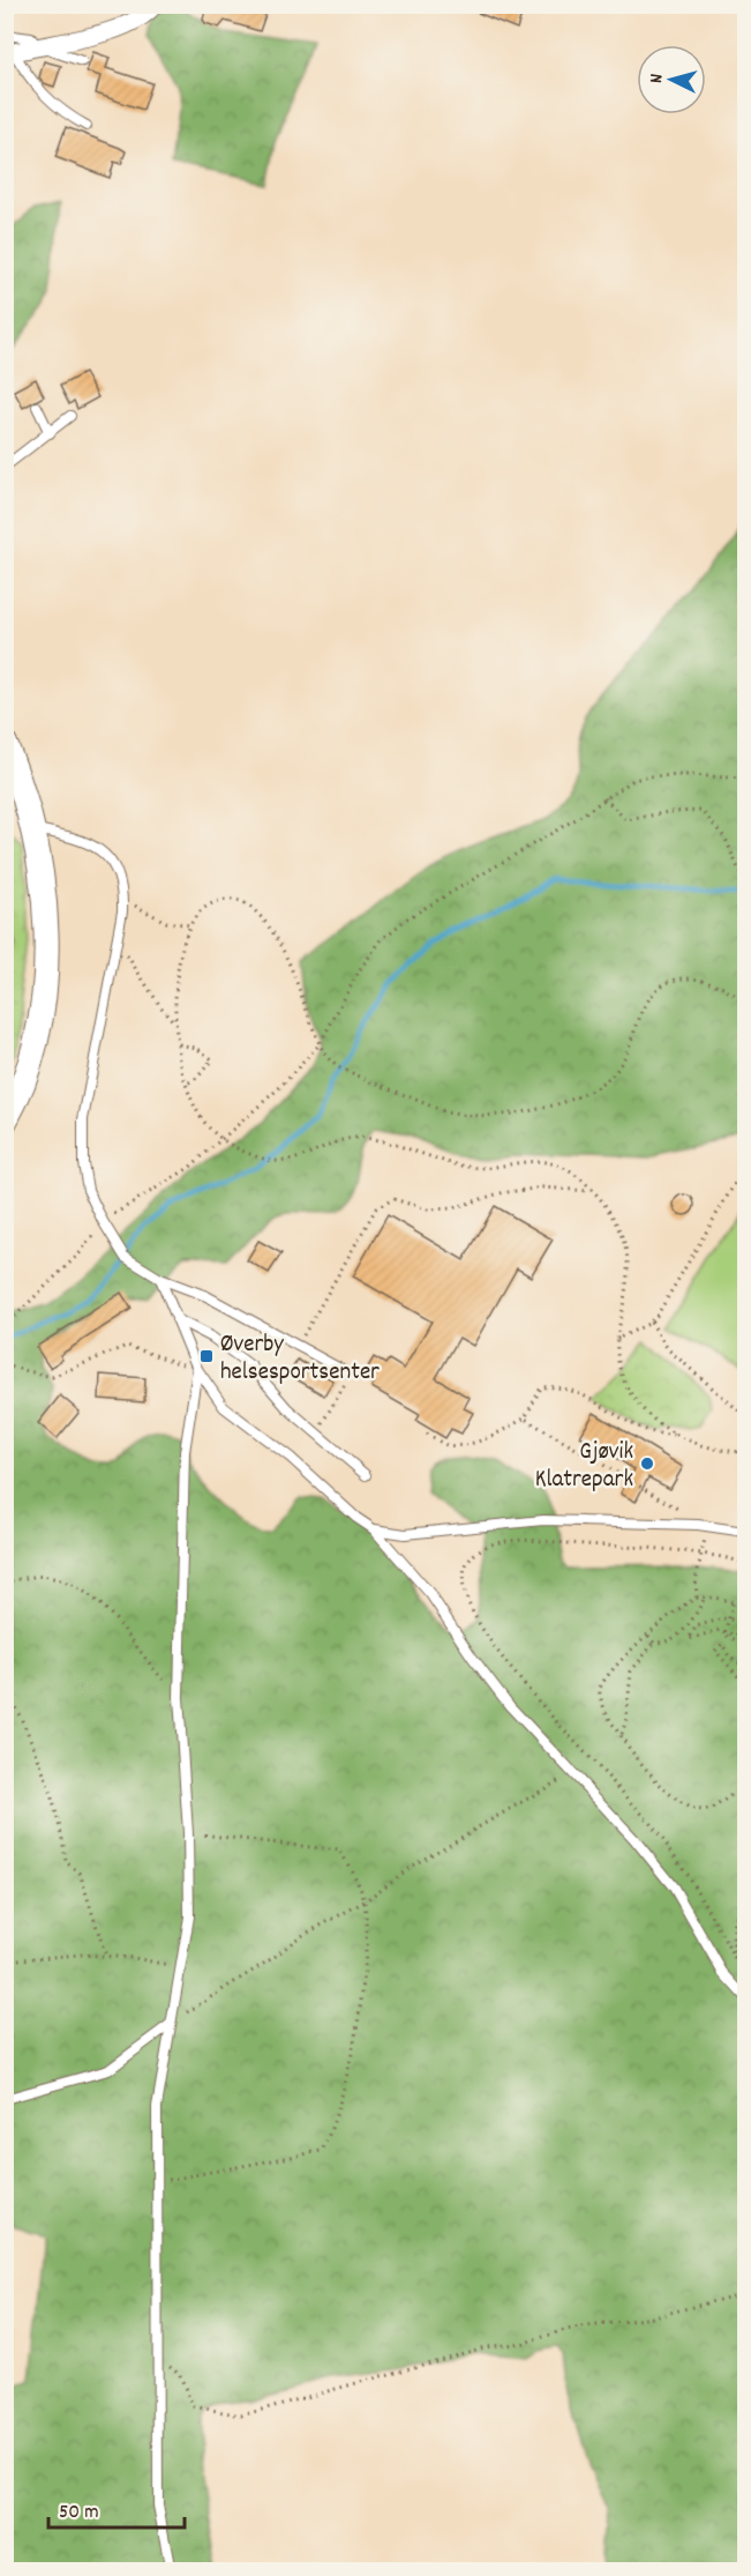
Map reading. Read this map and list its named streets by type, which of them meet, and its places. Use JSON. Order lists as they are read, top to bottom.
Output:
{
  "places": {
    "transit": ["Øverby helsesportsenter"],
    "other": ["Gjøvik Klatrepark"]
  },
  "scale_bar": "50 m",
  "north": "left"
}
